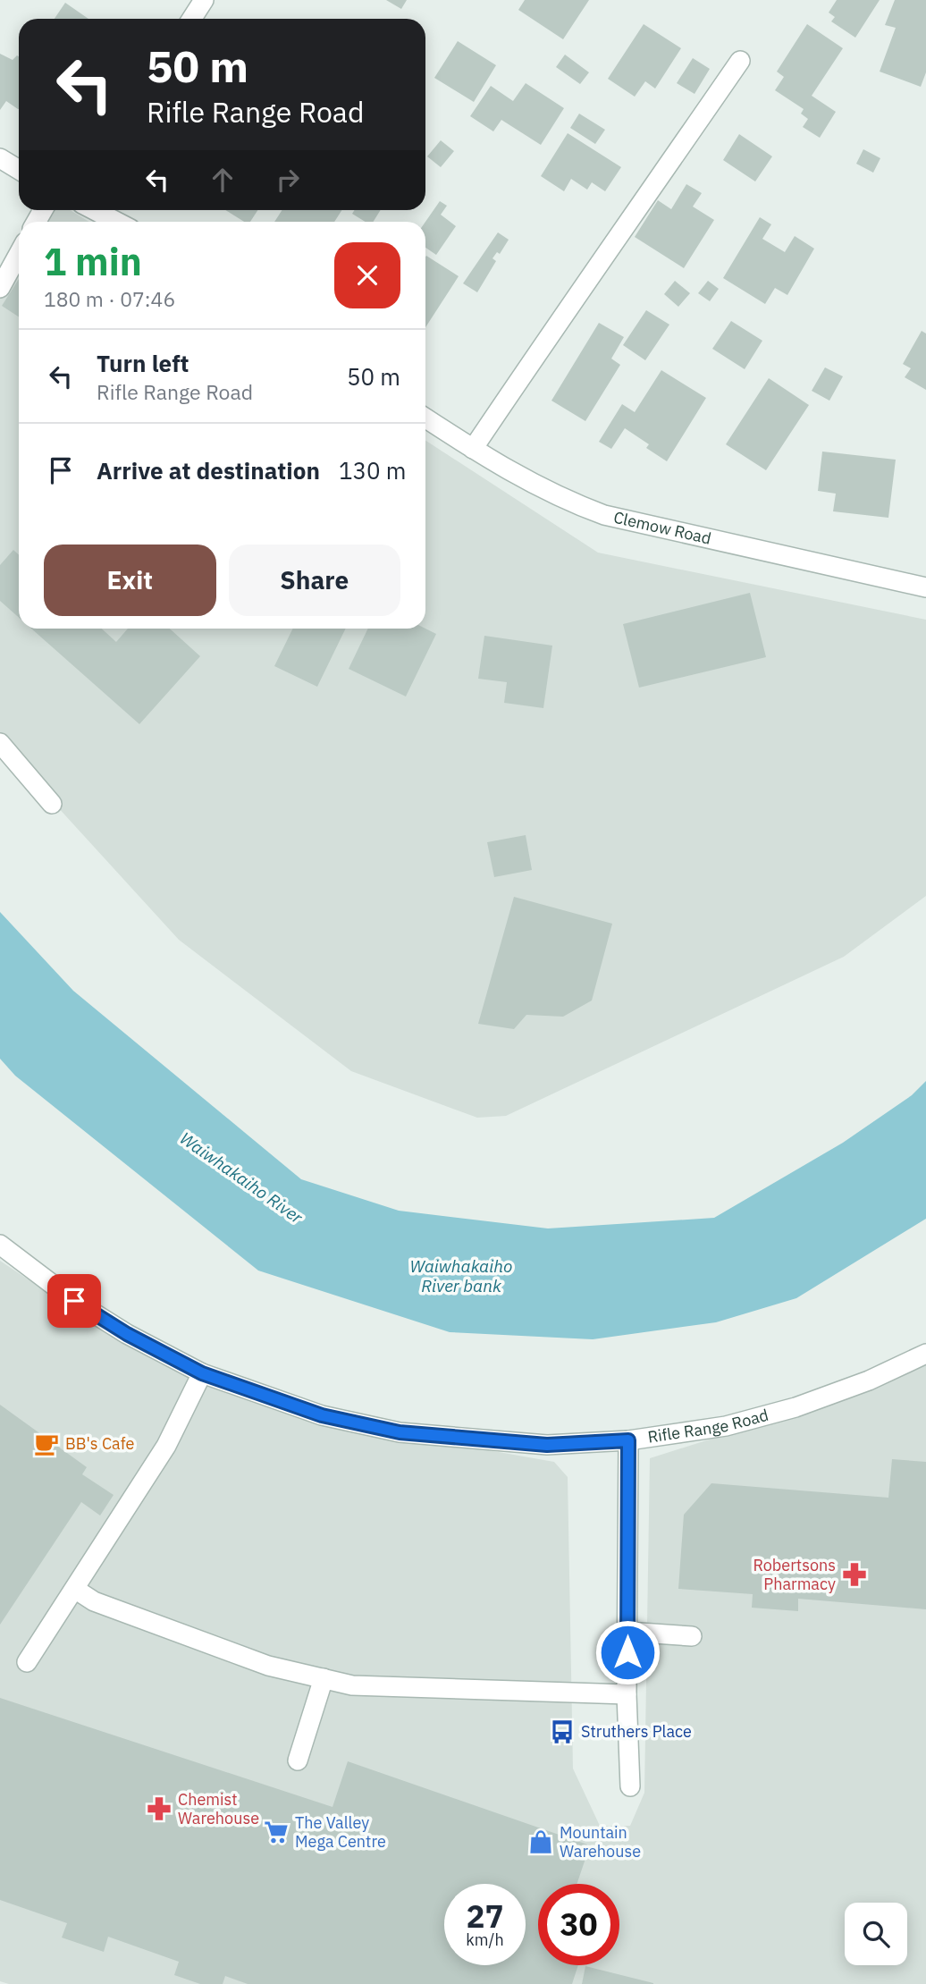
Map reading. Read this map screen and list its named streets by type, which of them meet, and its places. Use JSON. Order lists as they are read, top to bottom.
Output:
{
  "streets": {
    "street": ["Clemow Road", "Rifle Range Road"]
  },
  "water": ["Waiwhakaiho River", "Waiwhakaiho River bank"],
  "places": {
    "cafe": ["BB's Cafe"],
    "pharmacy": ["Robertsons Pharmacy", "Chemist Warehouse"],
    "bus stop": ["Struthers Place"],
    "supermarket": ["The Valley Mega Centre"],
    "shop": ["Mountain Warehouse"]
  },
  "page": {
    "turn": ["50 m", "Rifle Range Road"],
    "heading": ["1 min", "180 m · 07:46"],
    "list": [
      {
        "name": "Turn left",
        "note": "Rifle Range Road",
        "value": "50 m"
      },
      {
        "name": "Arrive at destination",
        "value": "130 m"
      }
    ],
    "buttons": ["Exit", "Share"],
    "speed": "27 km/h",
    "limit": "30"
  }
}
